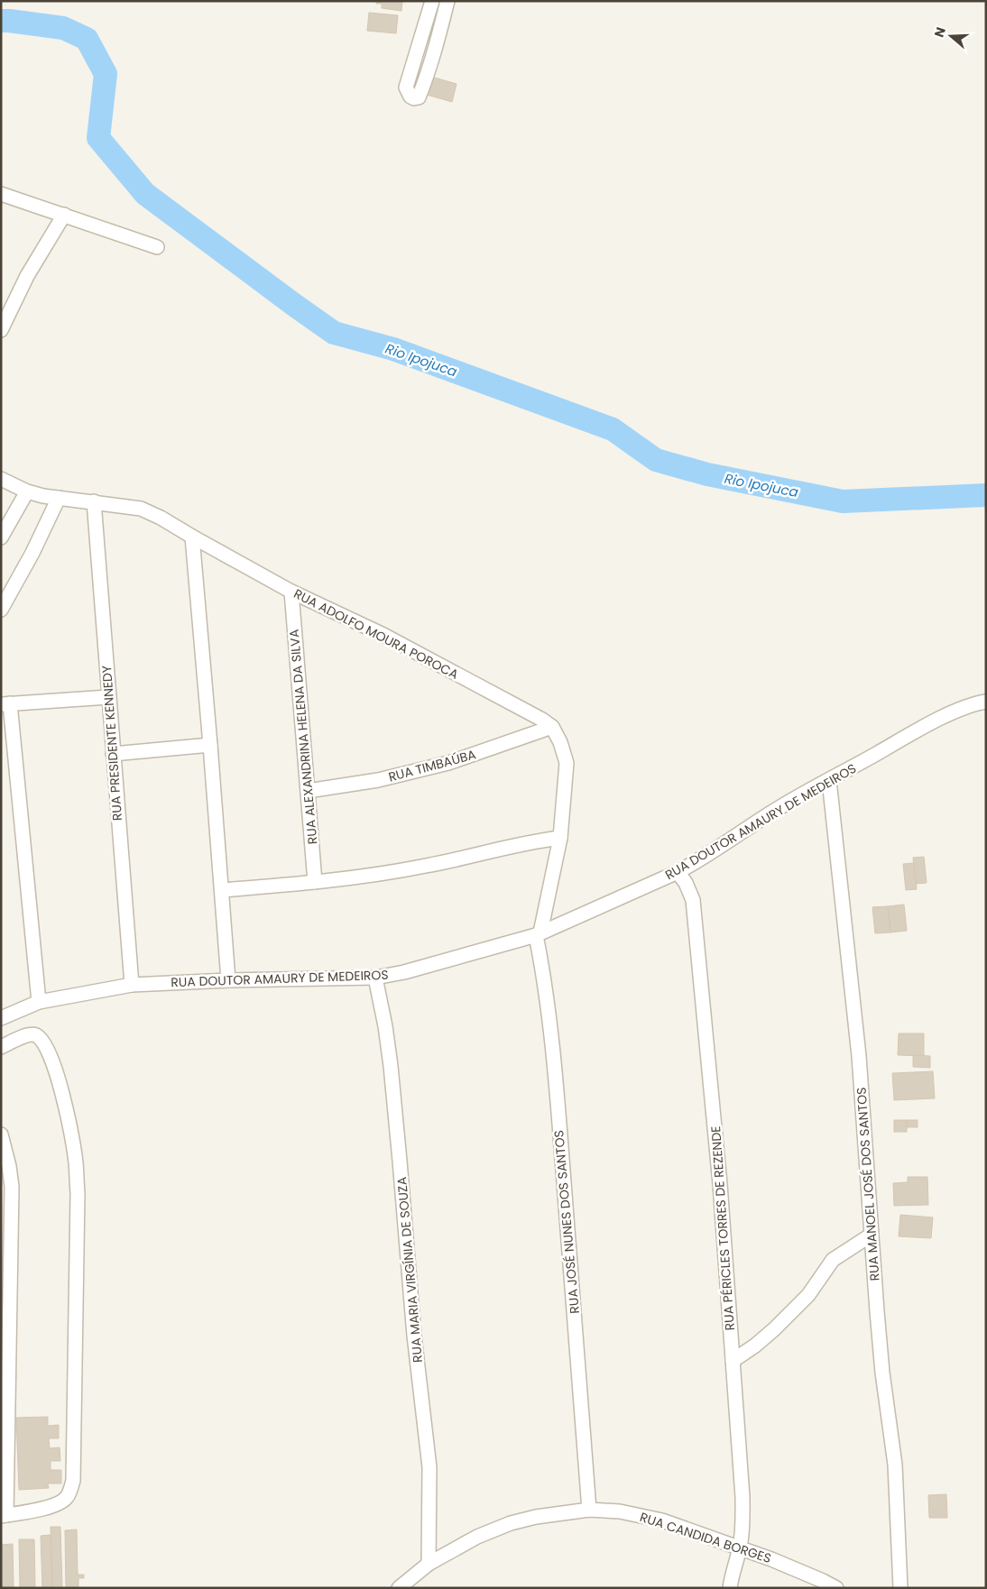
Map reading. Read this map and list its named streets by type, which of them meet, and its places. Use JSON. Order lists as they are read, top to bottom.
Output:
{
  "streets": {
    "street": [
      "RUA ADOLFO MOURA POROCA",
      "RUA ALEXANDRINA HELENA DA SILVA",
      "RUA PRESIDENTE KENNEDY",
      "RUA TIMBAÚBA",
      "RUA DOUTOR AMAURY DE MEDEIROS",
      "RUA MANOEL JOSÉ DOS SANTOS",
      "RUA JOSÉ NUNES DOS SANTOS",
      "RUA PÉRICLES TORRES DE REZENDE",
      "RUA MARIA VIRGÍNIA DE SOUZA",
      "RUA CANDIDA BORGES"
    ]
  },
  "crossings": [
    ["RUA ADOLFO MOURA POROCA", "RUA ALEXANDRINA HELENA DA SILVA"],
    ["RUA ADOLFO MOURA POROCA", "RUA PRESIDENTE KENNEDY"],
    ["RUA ADOLFO MOURA POROCA", "RUA TIMBAÚBA"],
    ["RUA ALEXANDRINA HELENA DA SILVA", "RUA TIMBAÚBA"],
    ["RUA PRESIDENTE KENNEDY", "RUA DOUTOR AMAURY DE MEDEIROS"],
    ["RUA DOUTOR AMAURY DE MEDEIROS", "RUA MANOEL JOSÉ DOS SANTOS"],
    ["RUA DOUTOR AMAURY DE MEDEIROS", "RUA JOSÉ NUNES DOS SANTOS"],
    ["RUA DOUTOR AMAURY DE MEDEIROS", "RUA PÉRICLES TORRES DE REZENDE"],
    ["RUA DOUTOR AMAURY DE MEDEIROS", "RUA MARIA VIRGÍNIA DE SOUZA"],
    ["RUA JOSÉ NUNES DOS SANTOS", "RUA CANDIDA BORGES"],
    ["RUA PÉRICLES TORRES DE REZENDE", "RUA CANDIDA BORGES"],
    ["RUA MARIA VIRGÍNIA DE SOUZA", "RUA CANDIDA BORGES"]
  ],
  "water": ["Rio Ipojuca"],
  "north": "left"
}
